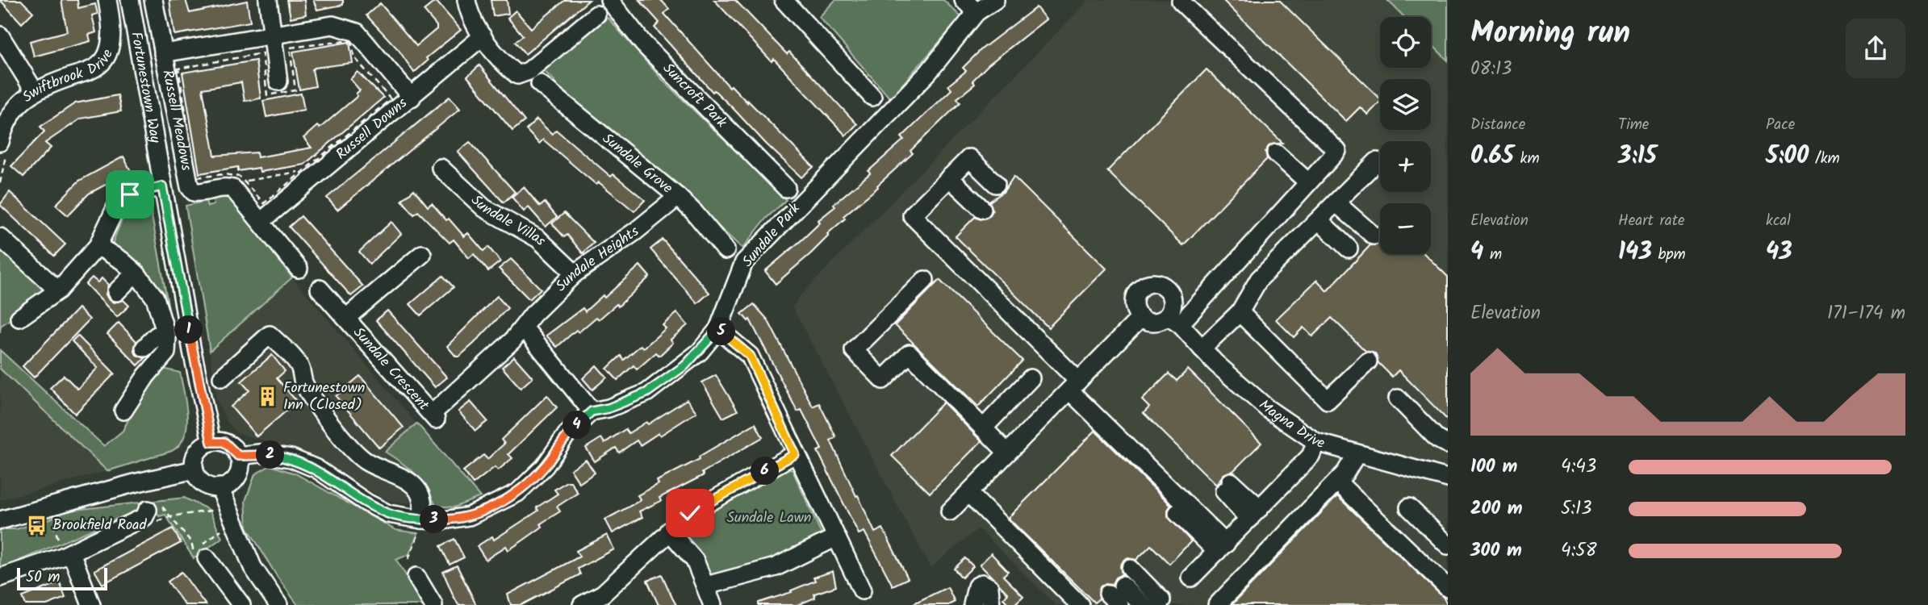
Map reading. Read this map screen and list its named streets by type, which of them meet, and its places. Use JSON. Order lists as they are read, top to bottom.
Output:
{
  "streets": {
    "street": [
      "Swiftbrook Drive",
      "Fortunestown Way",
      "Suncroft Park",
      "Russell Meadows",
      "Russell Downs",
      "Sundale Grove",
      "Sundale Villas",
      "Sundale Park",
      "Sundale Heights",
      "Sundale Crescent",
      "Magna Drive"
    ]
  },
  "crossings": [
    ["Fortunestown Way", "Sundale Park"],
    ["Russell Meadows", "Russell Downs"],
    ["Sundale Grove", "Sundale Heights"],
    ["Sundale Villas", "Sundale Heights"],
    ["Sundale Heights", "Sundale Crescent"]
  ],
  "parks": ["Sundale Lawn"],
  "places": {
    "building": ["Fortunestown Inn (Closed)"],
    "bus stop": ["Brookfield Road"]
  },
  "scale_bar": "50 m",
  "page": {
    "heading": ["Morning run", "08:13"],
    "map_buttons": ["+", "−"],
    "stats": [
      ["Distance", "0.65 km"],
      ["Time", "3:15"],
      ["Pace", "5:00 /km"],
      ["Elevation", "4 m"],
      ["Heart rate", "143 bpm"],
      ["kcal", "43"]
    ],
    "chart": ["Elevation", "171–174 m"],
    "pins": [
      "1",
      "5",
      "4",
      "2",
      "6",
      "3"
    ],
    "list": [
      {
        "name": "100 m",
        "note": "4:43"
      },
      {
        "name": "200 m",
        "note": "5:13"
      },
      {
        "name": "300 m",
        "note": "4:58"
      }
    ],
    "scale": "50 m"
  }
}
